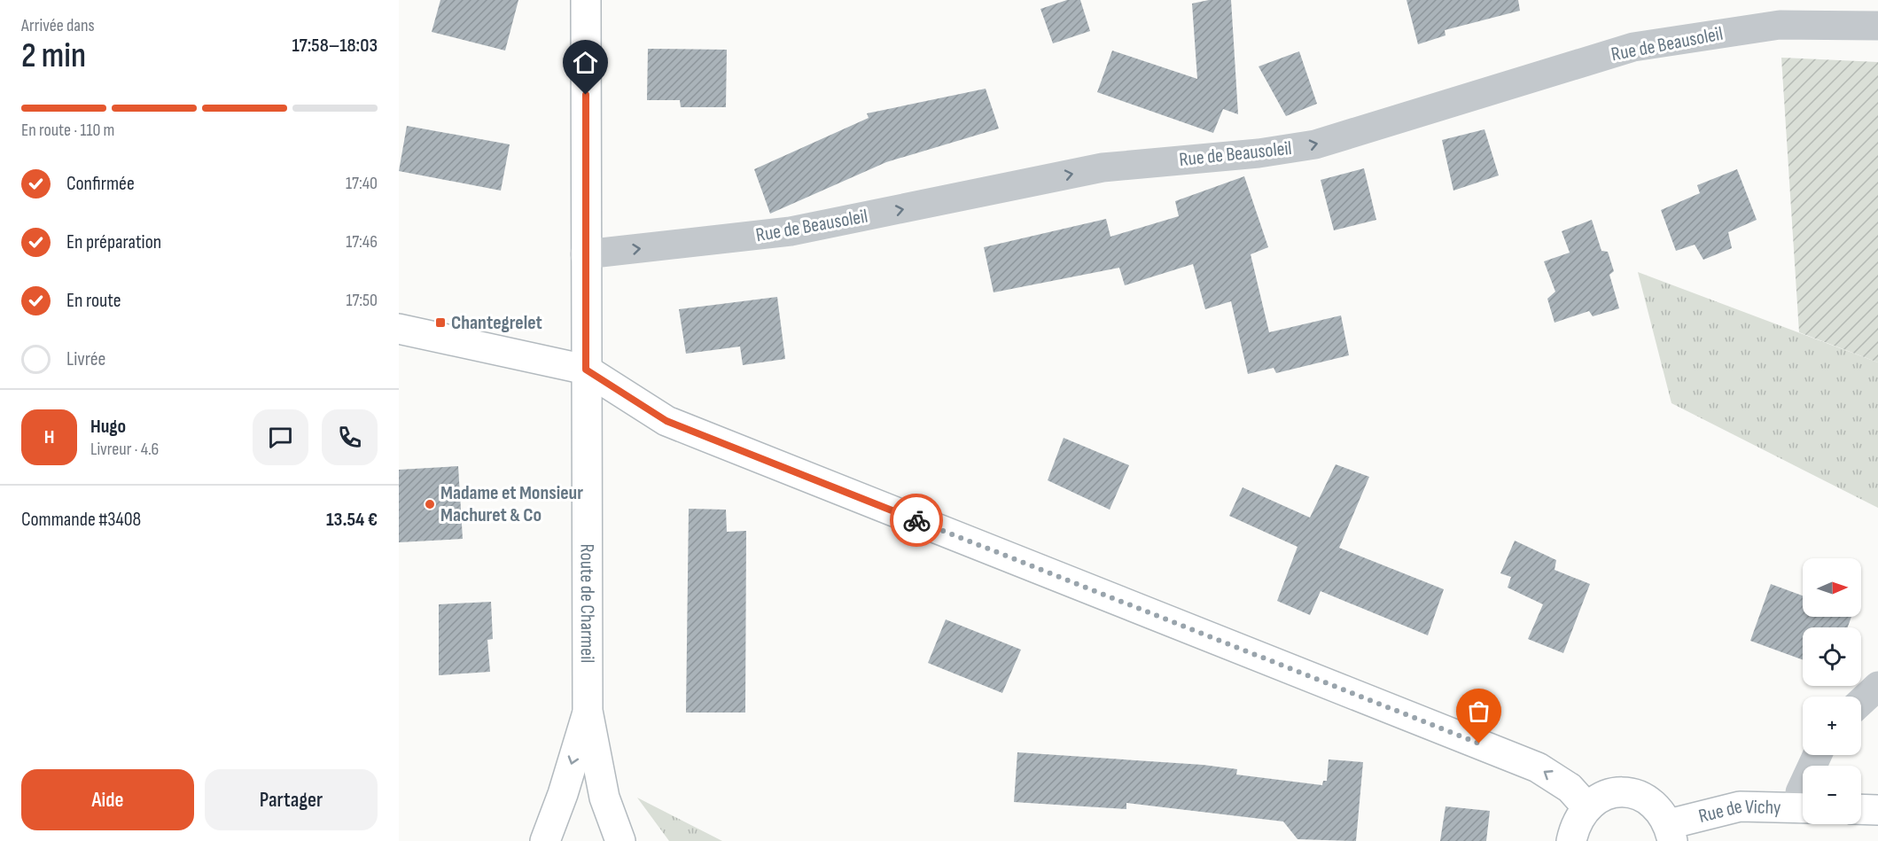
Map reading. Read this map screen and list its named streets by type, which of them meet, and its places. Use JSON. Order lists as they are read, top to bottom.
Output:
{
  "streets": {
    "street": ["Rue de Beausoleil", "Route de Charmeil", "Rue de Vichy"]
  },
  "crossings": [
    ["Rue de Beausoleil", "Route de Charmeil"]
  ],
  "one_way": ["Rue de Beausoleil"],
  "places": {
    "transit": ["Chantegrelet"],
    "other": ["Madame et Monsieur Machuret & Co"]
  },
  "north": "right",
  "page": {
    "heading": ["2 min", "Arrivée dans", "17:58–18:03"],
    "panel": [
      "Hugo",
      "Livreur · 4.6",
      "Commande #3408",
      "13.54 €"
    ],
    "bar": "En route · 110 m",
    "list": [
      ["Confirmée", "17:40"],
      ["En préparation", "17:46"],
      ["En route", "17:50"],
      "Livrée"
    ],
    "round": "H",
    "map_buttons": ["+", "−"],
    "buttons": ["Aide", "Partager"]
  }
}
